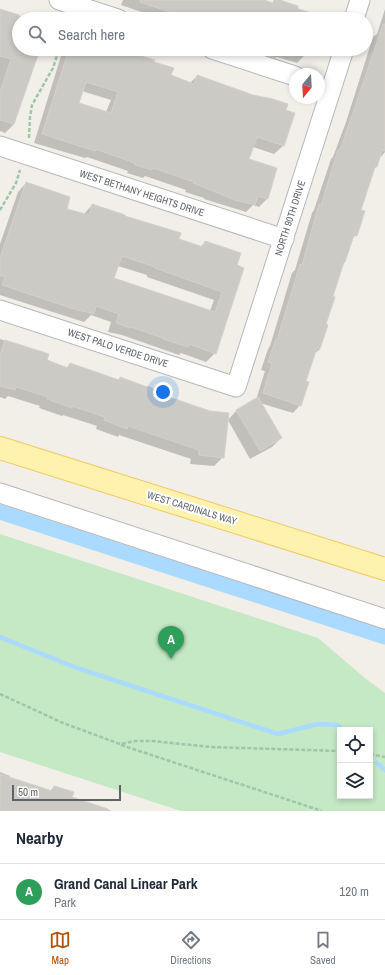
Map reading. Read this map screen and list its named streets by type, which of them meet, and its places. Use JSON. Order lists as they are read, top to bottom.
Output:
{
  "streets": {
    "main road": ["WEST CARDINALS WAY"],
    "street": ["WEST BETHANY HEIGHTS DRIVE", "NORTH 90TH DRIVE", "WEST PALO VERDE DRIVE"]
  },
  "crossings": [
    ["WEST BETHANY HEIGHTS DRIVE", "NORTH 90TH DRIVE"],
    ["NORTH 90TH DRIVE", "WEST PALO VERDE DRIVE"]
  ],
  "scale_bar": "50 m",
  "north": "bottom",
  "page": {
    "search": "Search here",
    "pins": "A",
    "scale": "50 m",
    "heading": "Nearby",
    "list": [
      {
        "mark": "A",
        "name": "Grand Canal Linear Park",
        "note": "Park",
        "value": "120 m"
      }
    ],
    "nav": ["Map", "Directions", "Saved"]
  }
}
